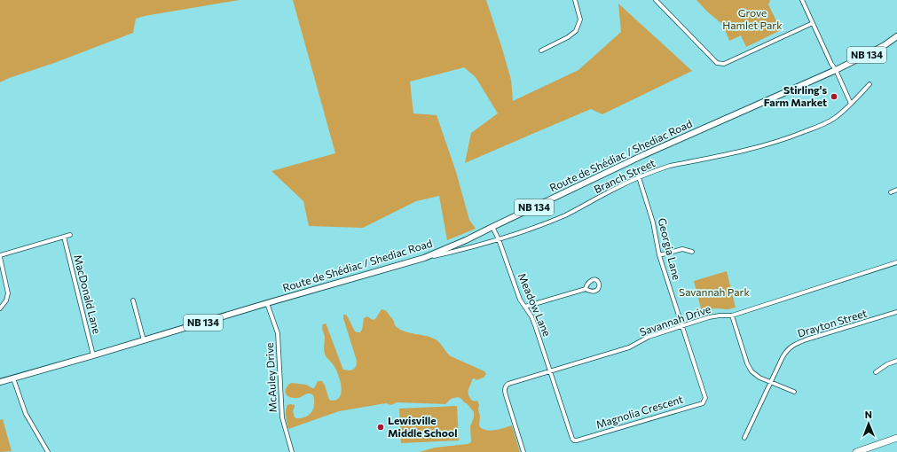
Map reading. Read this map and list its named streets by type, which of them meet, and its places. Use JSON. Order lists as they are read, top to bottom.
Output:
{
  "streets": {
    "main road": ["NB 134", "Route de Shédiac / Shediac Road"],
    "street": [
      "Branch Street",
      "Georgia Lane",
      "MacDonald Lane",
      "Meadow Lane",
      "Savannah Drive",
      "Drayton Street",
      "McAuley Drive",
      "Magnolia Crescent"
    ]
  },
  "crossings": [
    ["Route de Shédiac / Shediac Road", "Branch Street"],
    ["Route de Shédiac / Shediac Road", "MacDonald Lane"],
    ["Route de Shédiac / Shediac Road", "Meadow Lane"],
    ["Route de Shédiac / Shediac Road", "McAuley Drive"],
    ["Branch Street", "Georgia Lane"],
    ["Branch Street", "Meadow Lane"],
    ["Georgia Lane", "Savannah Drive"],
    ["Georgia Lane", "Magnolia Crescent"],
    ["Meadow Lane", "Savannah Drive"],
    ["Meadow Lane", "Magnolia Crescent"],
    ["Savannah Drive", "Magnolia Crescent"]
  ],
  "parks": ["Grove Hamlet Park", "Savannah Park"],
  "places": ["Stirling's Farm Market", "Lewisville Middle School"],
  "north": "top"
}
